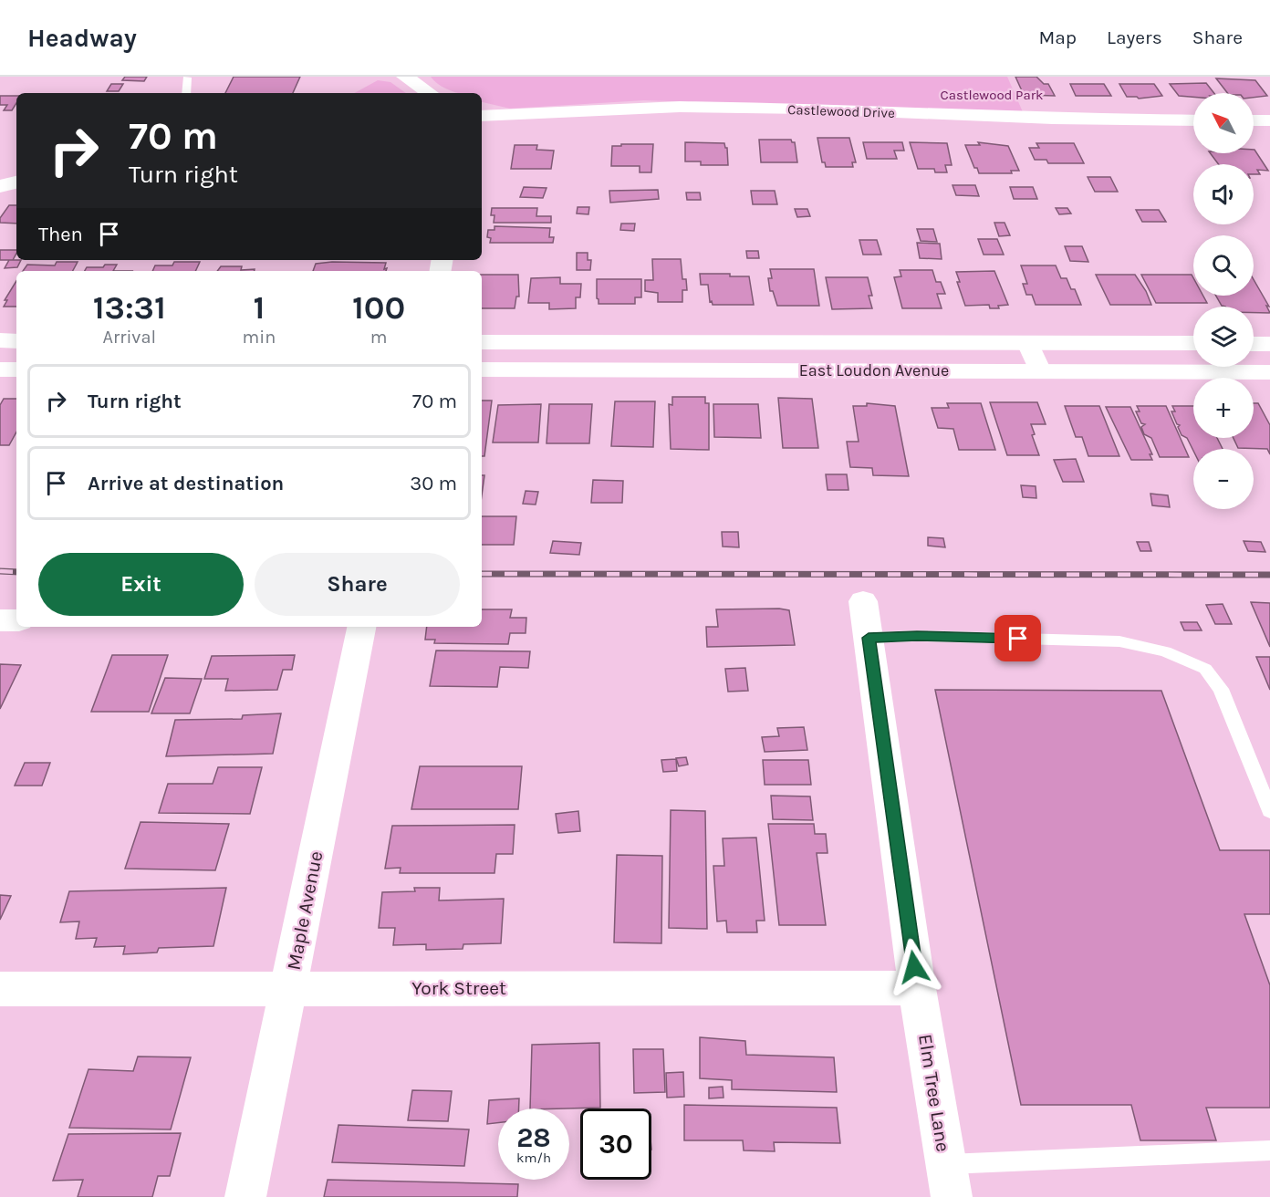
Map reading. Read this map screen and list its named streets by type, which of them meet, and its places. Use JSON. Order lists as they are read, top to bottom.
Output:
{
  "streets": {
    "street": [
      "Castlewood Drive",
      "East Loudon Avenue",
      "Maple Avenue",
      "York Street",
      "Elm Tree Lane"
    ]
  },
  "crossings": [
    ["Maple Avenue", "York Street"],
    ["York Street", "Elm Tree Lane"]
  ],
  "parks": ["Castlewood Park"],
  "north": "top left",
  "page": {
    "header": "Headway",
    "nav": ["Map", "Layers", "Share"],
    "map_buttons": ["+", "−"],
    "turn": ["70 m", "Turn right"],
    "then": "Then",
    "eta": [
      "13:31",
      "Arrival",
      "1",
      "min",
      "100",
      "m"
    ],
    "list": [
      {
        "name": "Turn right",
        "value": "70 m"
      },
      {
        "name": "Arrive at destination",
        "value": "30 m"
      }
    ],
    "buttons": ["Exit", "Share"],
    "speed": "28 km/h",
    "limit": "30"
  }
}
